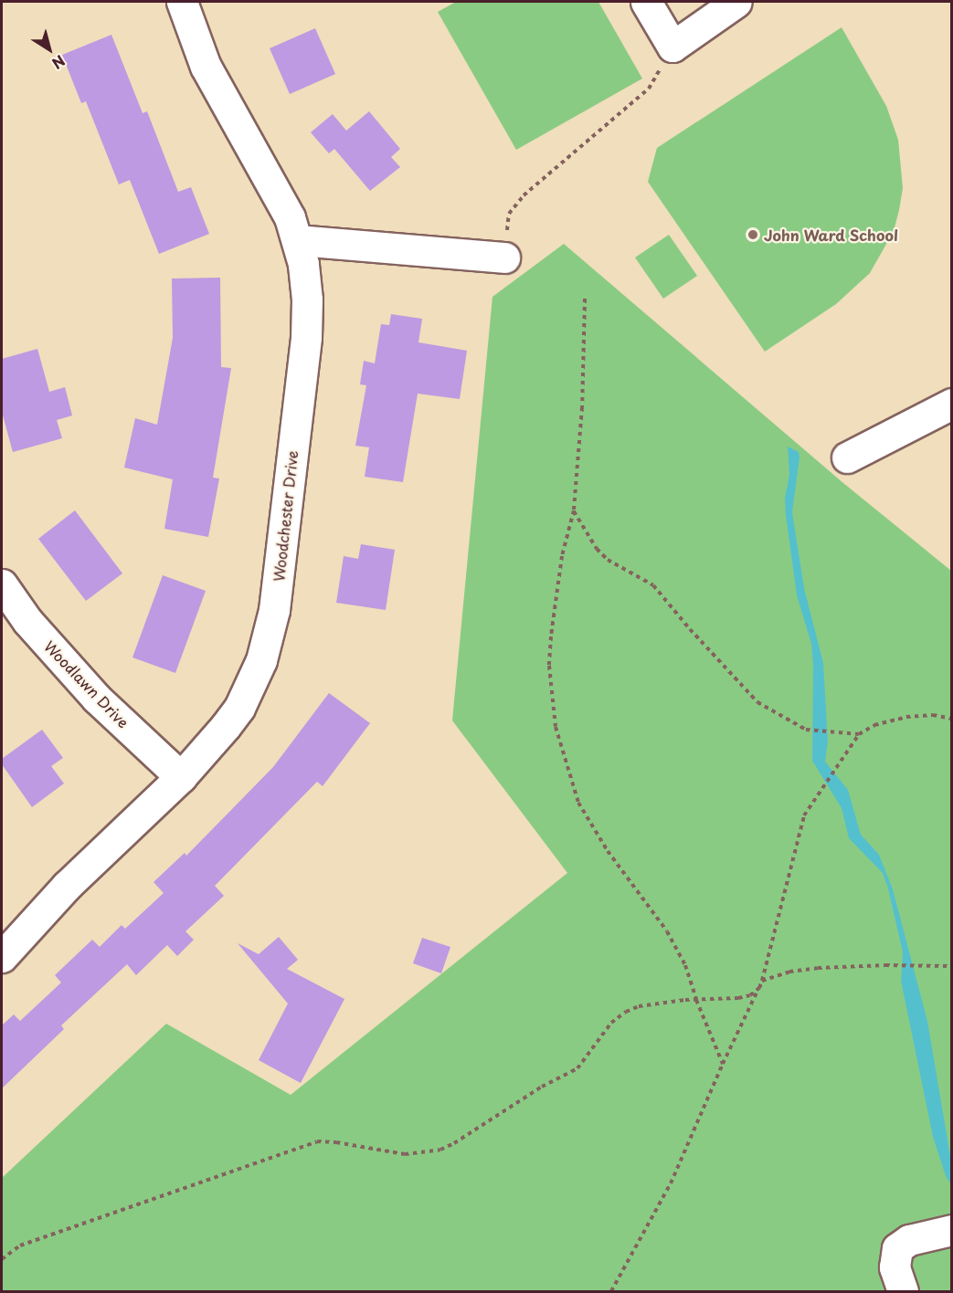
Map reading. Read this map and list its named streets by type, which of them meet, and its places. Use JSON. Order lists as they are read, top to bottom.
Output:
{
  "streets": {
    "street": ["Woodchester Drive", "Woodlawn Drive"]
  },
  "crossings": [
    ["Woodchester Drive", "Woodlawn Drive"]
  ],
  "places": ["John Ward School"],
  "north": "bottom right"
}
